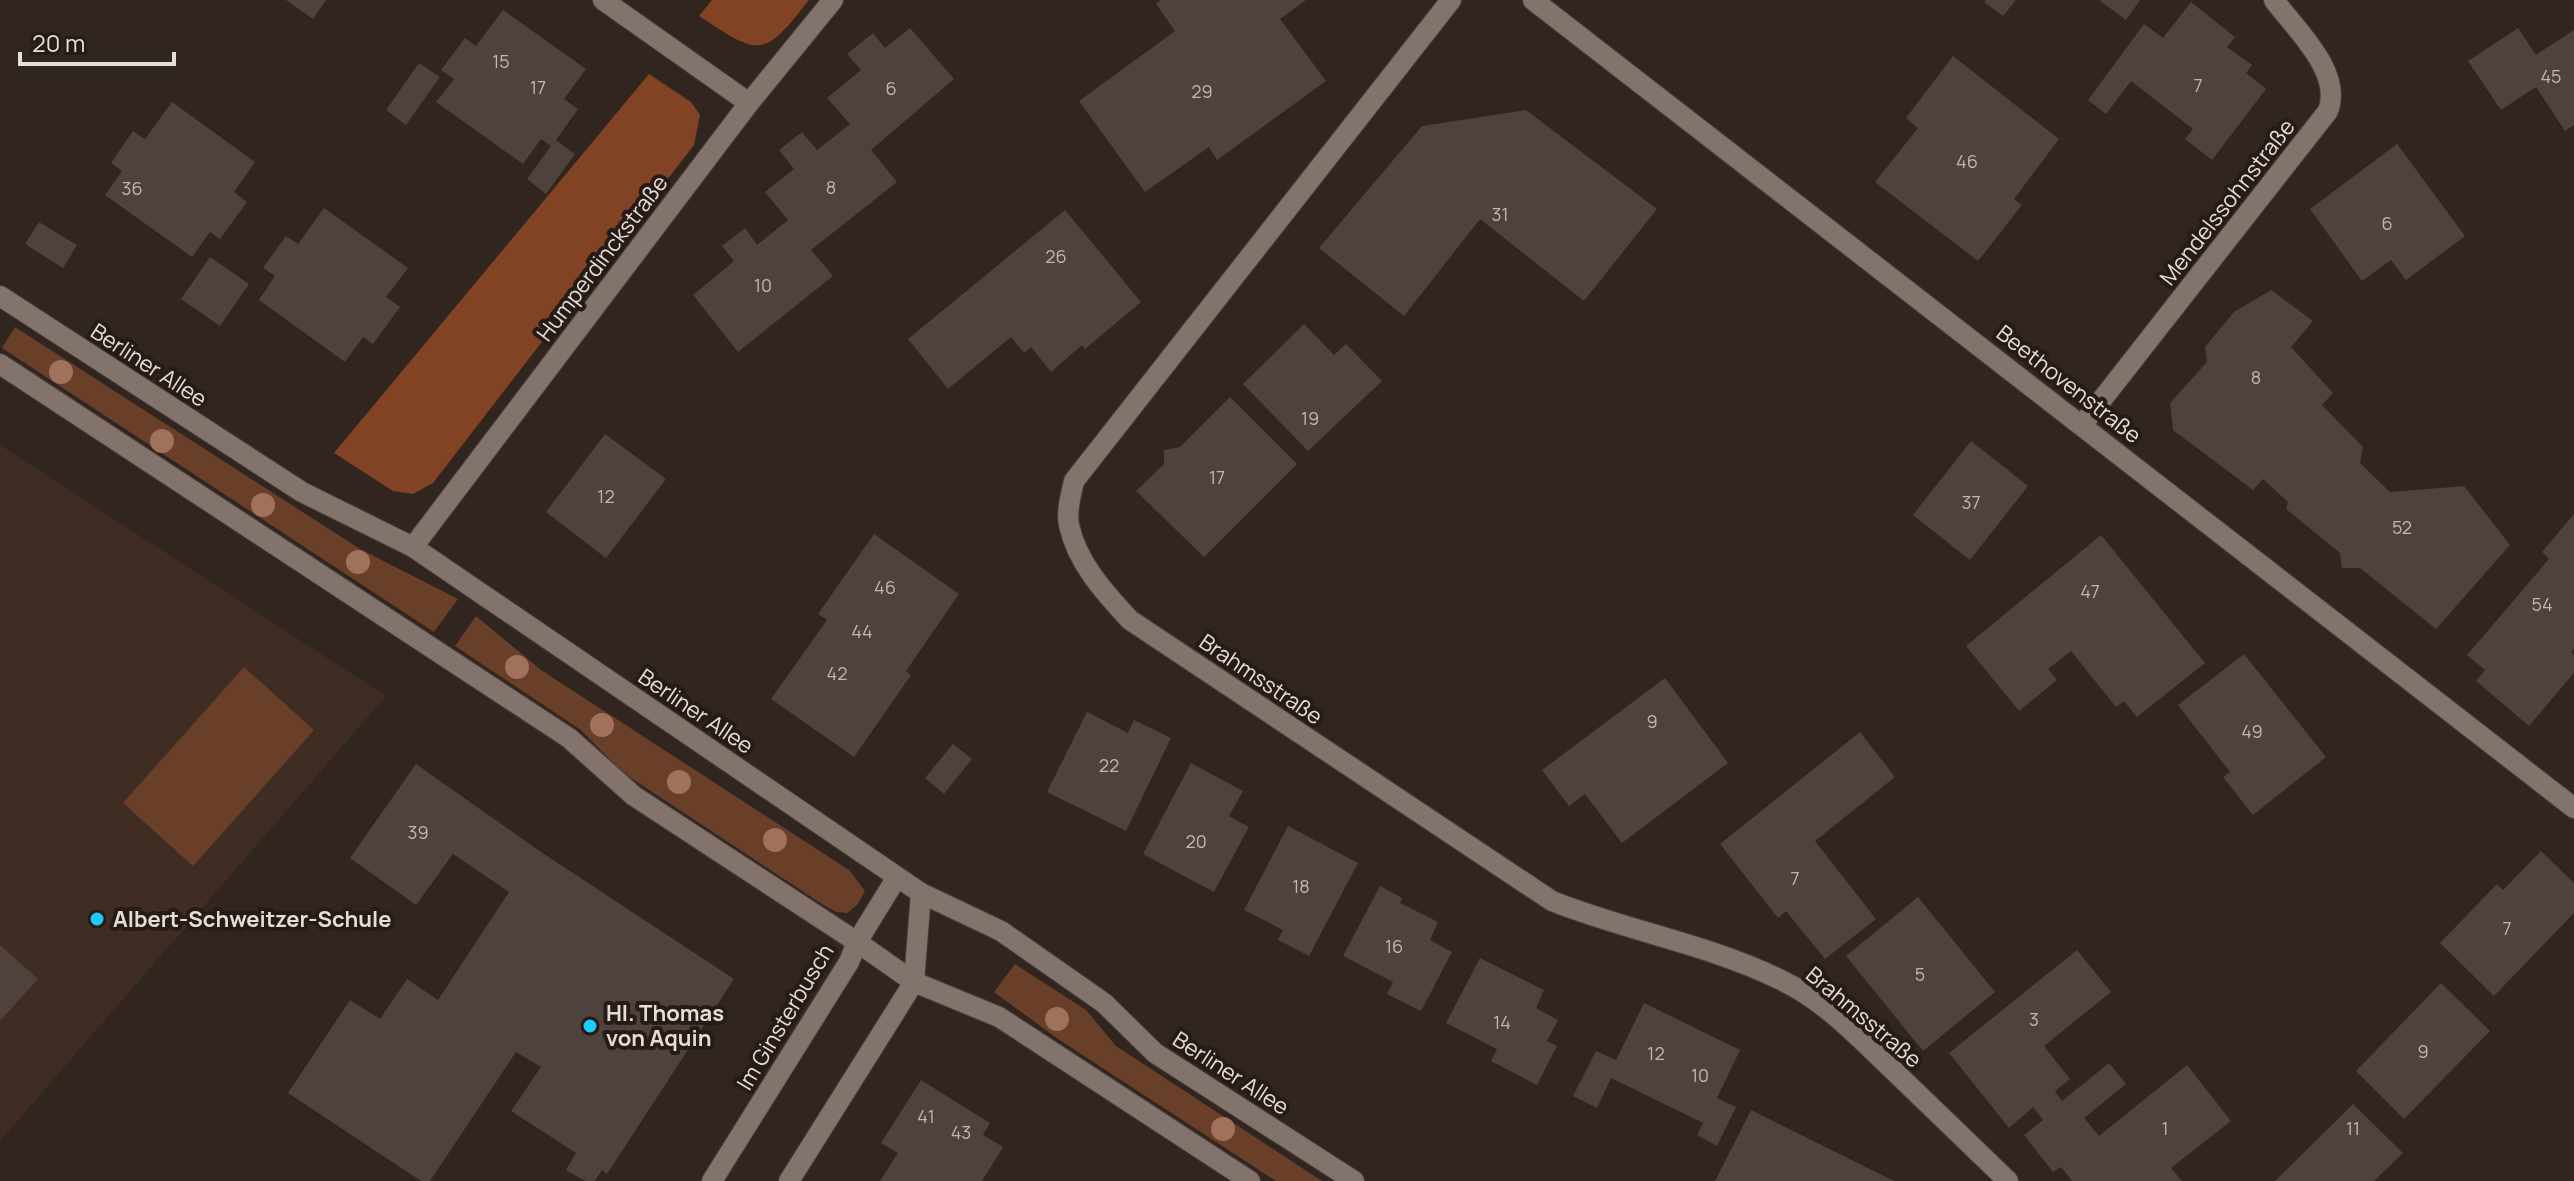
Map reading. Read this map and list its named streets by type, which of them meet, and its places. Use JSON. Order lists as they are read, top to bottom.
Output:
{
  "streets": {
    "street": [
      "Mendelssohnstraße",
      "Humperdinckstraße",
      "Berliner Allee",
      "Beethovenstraße",
      "Brahmsstraße",
      "Im Ginsterbusch"
    ]
  },
  "crossings": [
    ["Mendelssohnstraße", "Beethovenstraße"],
    ["Humperdinckstraße", "Berliner Allee"],
    ["Berliner Allee", "Im Ginsterbusch"]
  ],
  "places": ["Albert-Schweitzer-Schule", "Hl. Thomas von Aquin"],
  "house_numbers": [
    "15",
    "45",
    "7",
    "17",
    "6",
    "29",
    "46",
    "8",
    "36",
    "31",
    "6",
    "26",
    "10",
    "8",
    "19",
    "17",
    "12",
    "37",
    "52",
    "46",
    "47",
    "54",
    "44",
    "42",
    "9",
    "49",
    "22",
    "39",
    "20",
    "7",
    "18",
    "7",
    "16",
    "5",
    "3",
    "14",
    "9",
    "12",
    "10",
    "41",
    "1",
    "11",
    "43"
  ],
  "scale_bar": "20 m"
}
